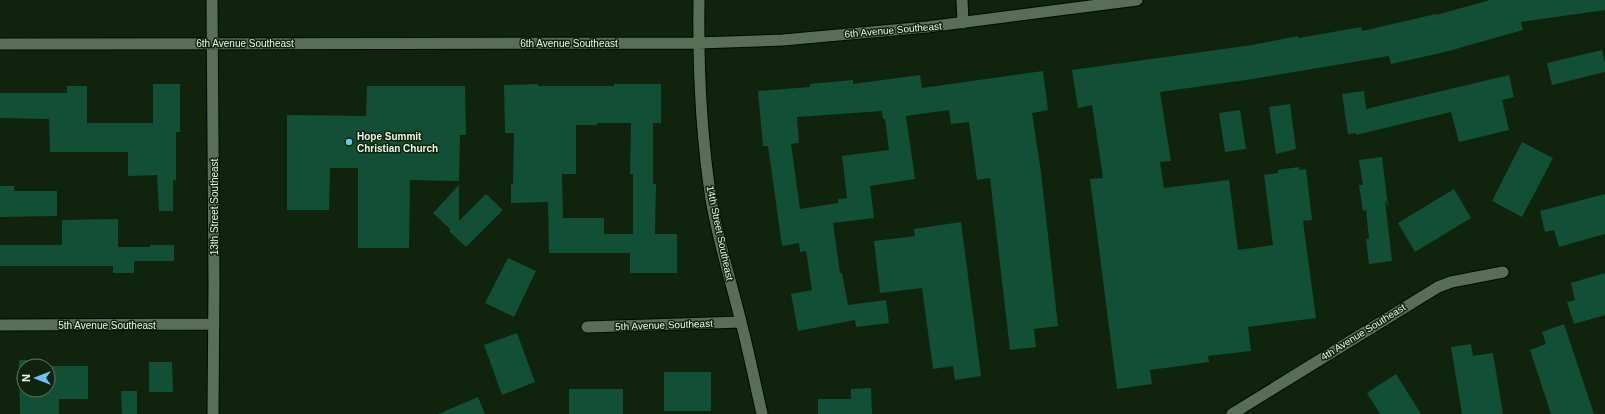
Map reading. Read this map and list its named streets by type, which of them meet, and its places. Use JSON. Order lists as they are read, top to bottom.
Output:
{
  "streets": {
    "street": [
      "6th Avenue Southeast",
      "13th Street Southeast",
      "14th Street Southeast",
      "5th Avenue Southeast",
      "4th Avenue Southeast"
    ]
  },
  "crossings": [
    ["6th Avenue Southeast", "13th Street Southeast"],
    ["6th Avenue Southeast", "14th Street Southeast"],
    ["13th Street Southeast", "5th Avenue Southeast"],
    ["14th Street Southeast", "5th Avenue Southeast"]
  ],
  "places": ["Hope Summit Christian Church"],
  "north": "left"
}
